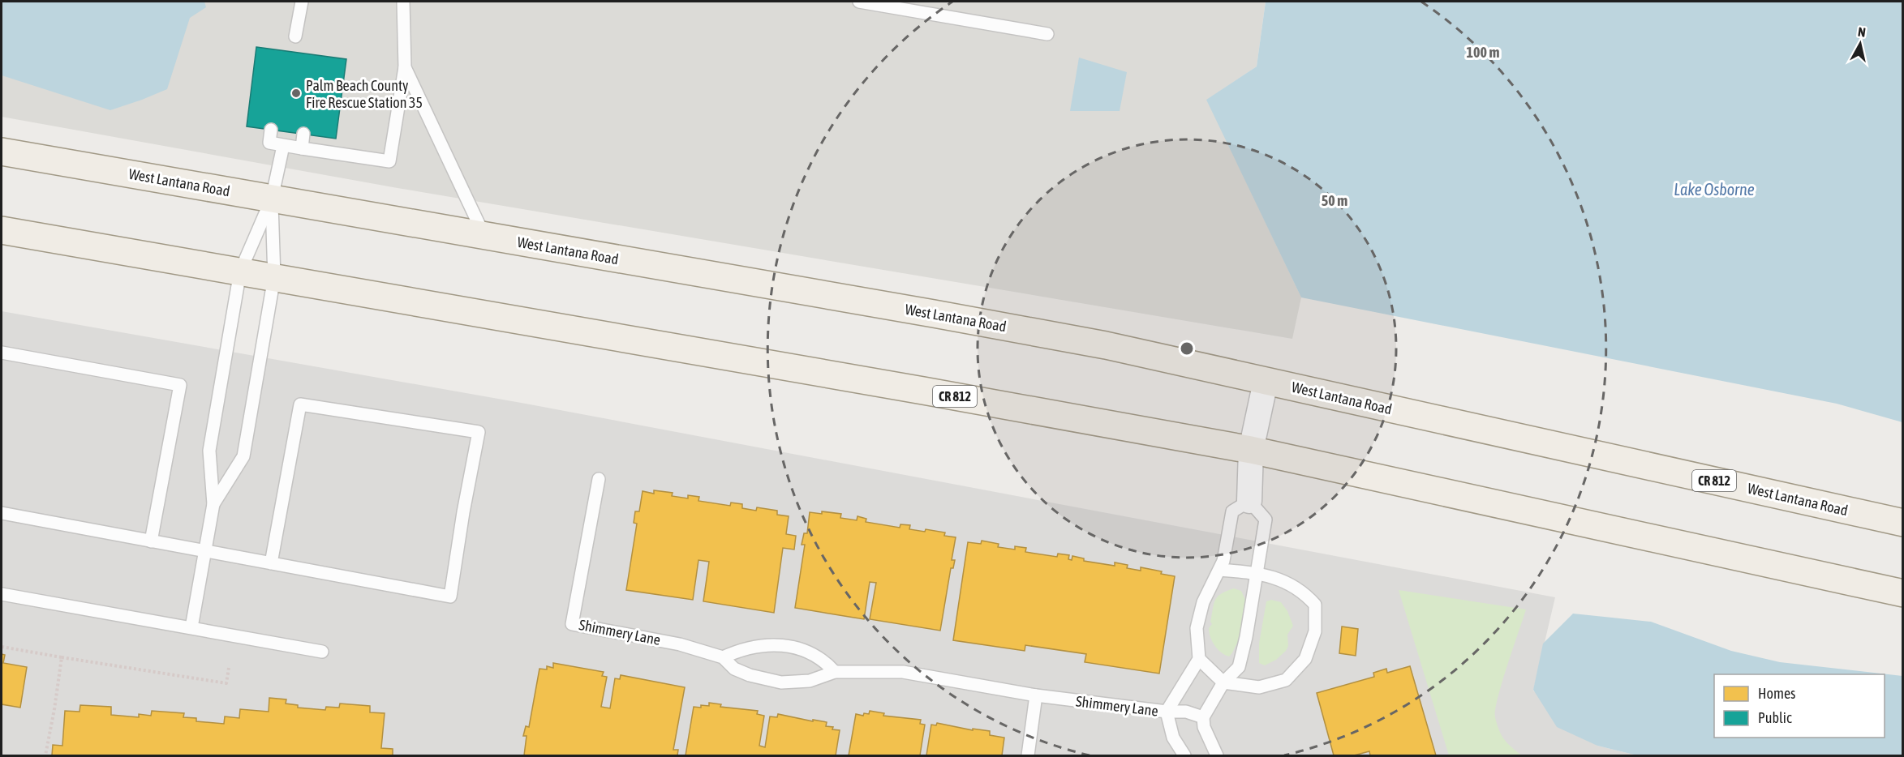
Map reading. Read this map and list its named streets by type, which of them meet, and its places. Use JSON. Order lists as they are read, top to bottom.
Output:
{
  "streets": {
    "main road": ["West Lantana Road", "CR 812"],
    "lane": ["Shimmery Lane"]
  },
  "water": ["Lake Osborne"],
  "places": ["Palm Beach County Fire Rescue Station 35"],
  "legend": ["Homes", "Public"],
  "north": "top",
  "rings": ["100 m", "50 m"]
}
